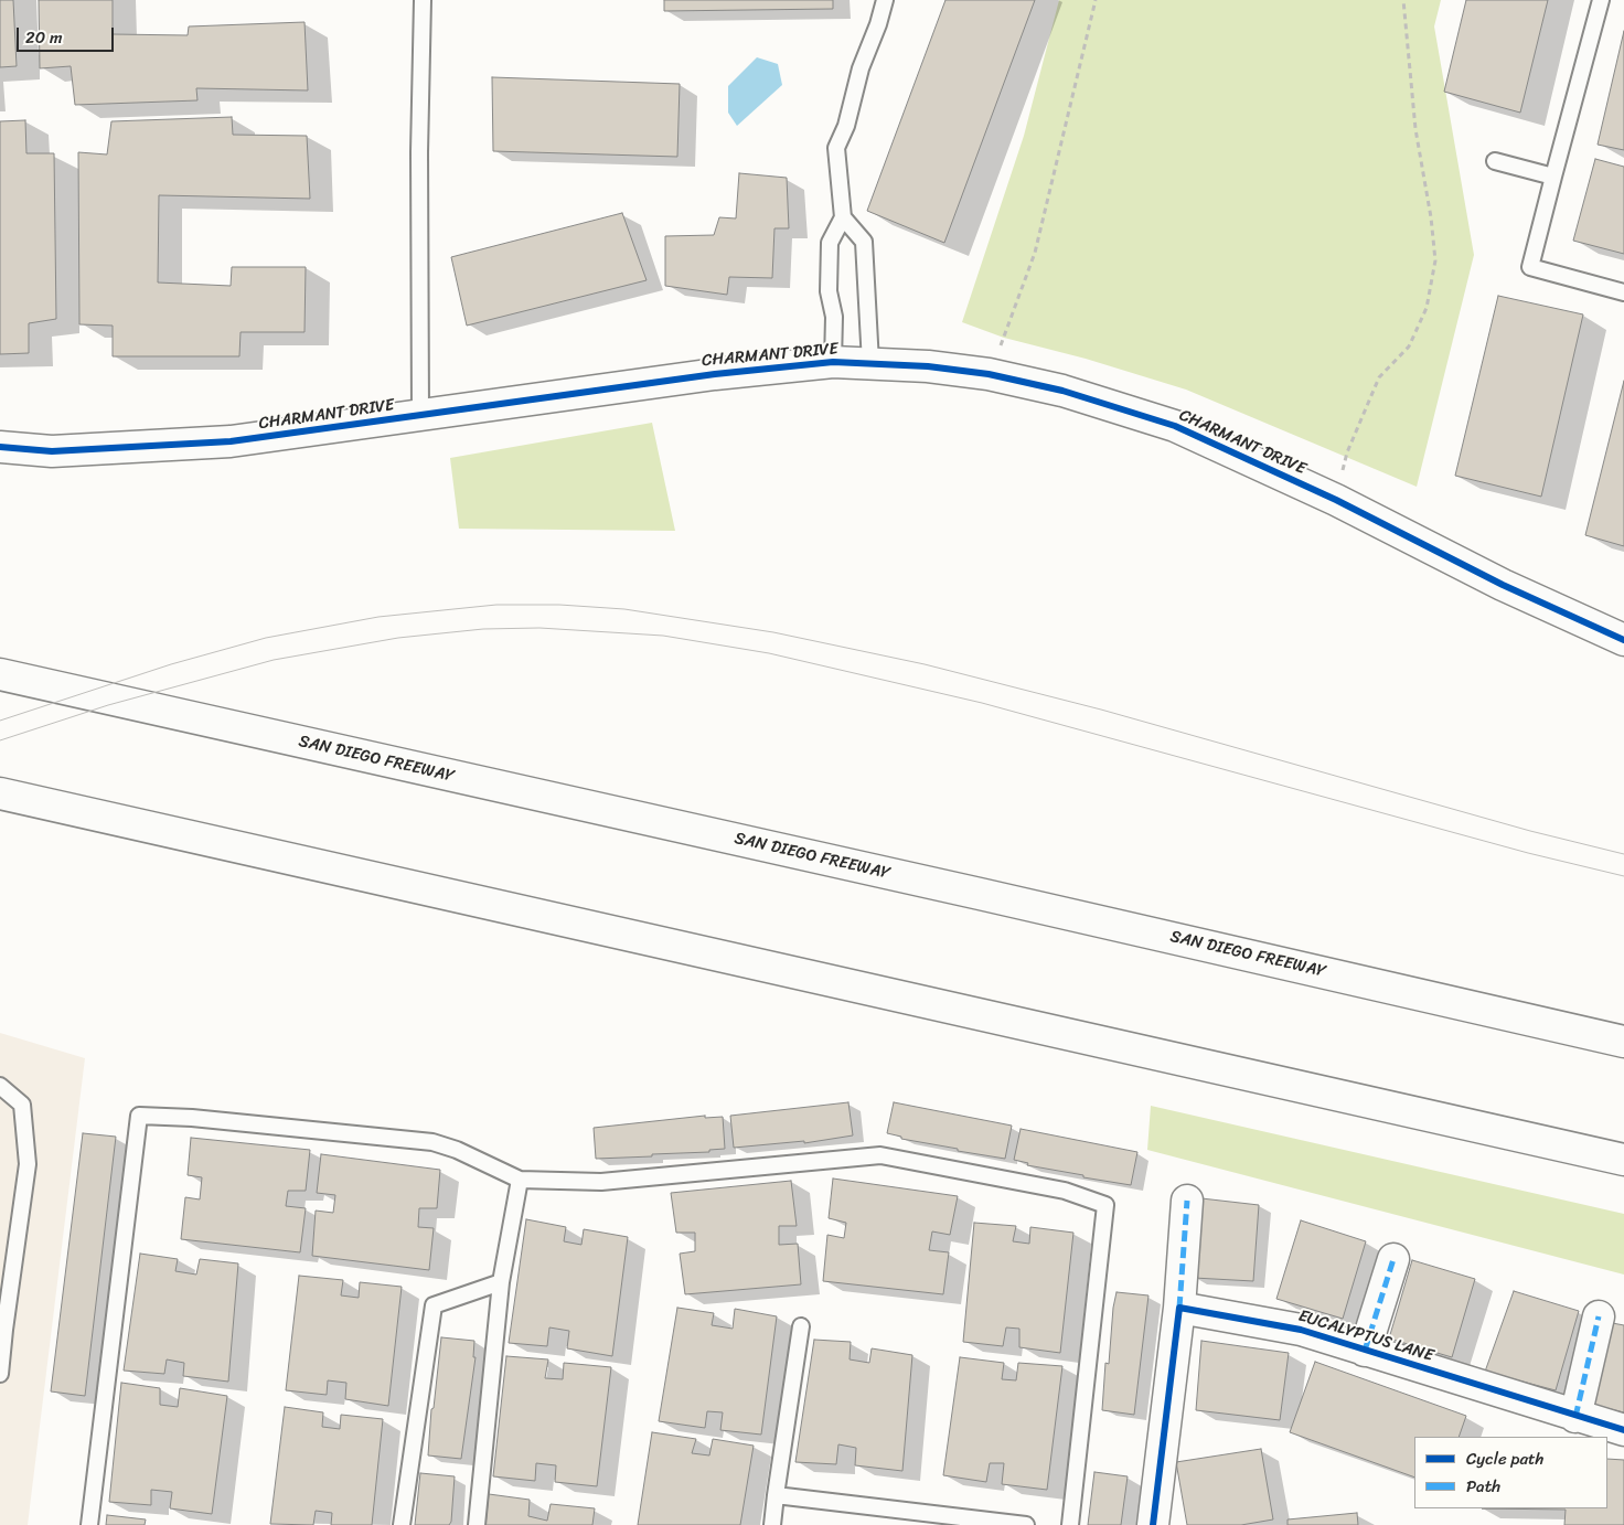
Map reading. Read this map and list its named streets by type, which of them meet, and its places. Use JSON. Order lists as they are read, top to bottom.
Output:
{
  "streets": {
    "main road": ["CHARMANT DRIVE", "SAN DIEGO FREEWAY", "EUCALYPTUS LANE"]
  },
  "legend": ["Cycle path", "Path"],
  "scale_bar": "20 m"
}
